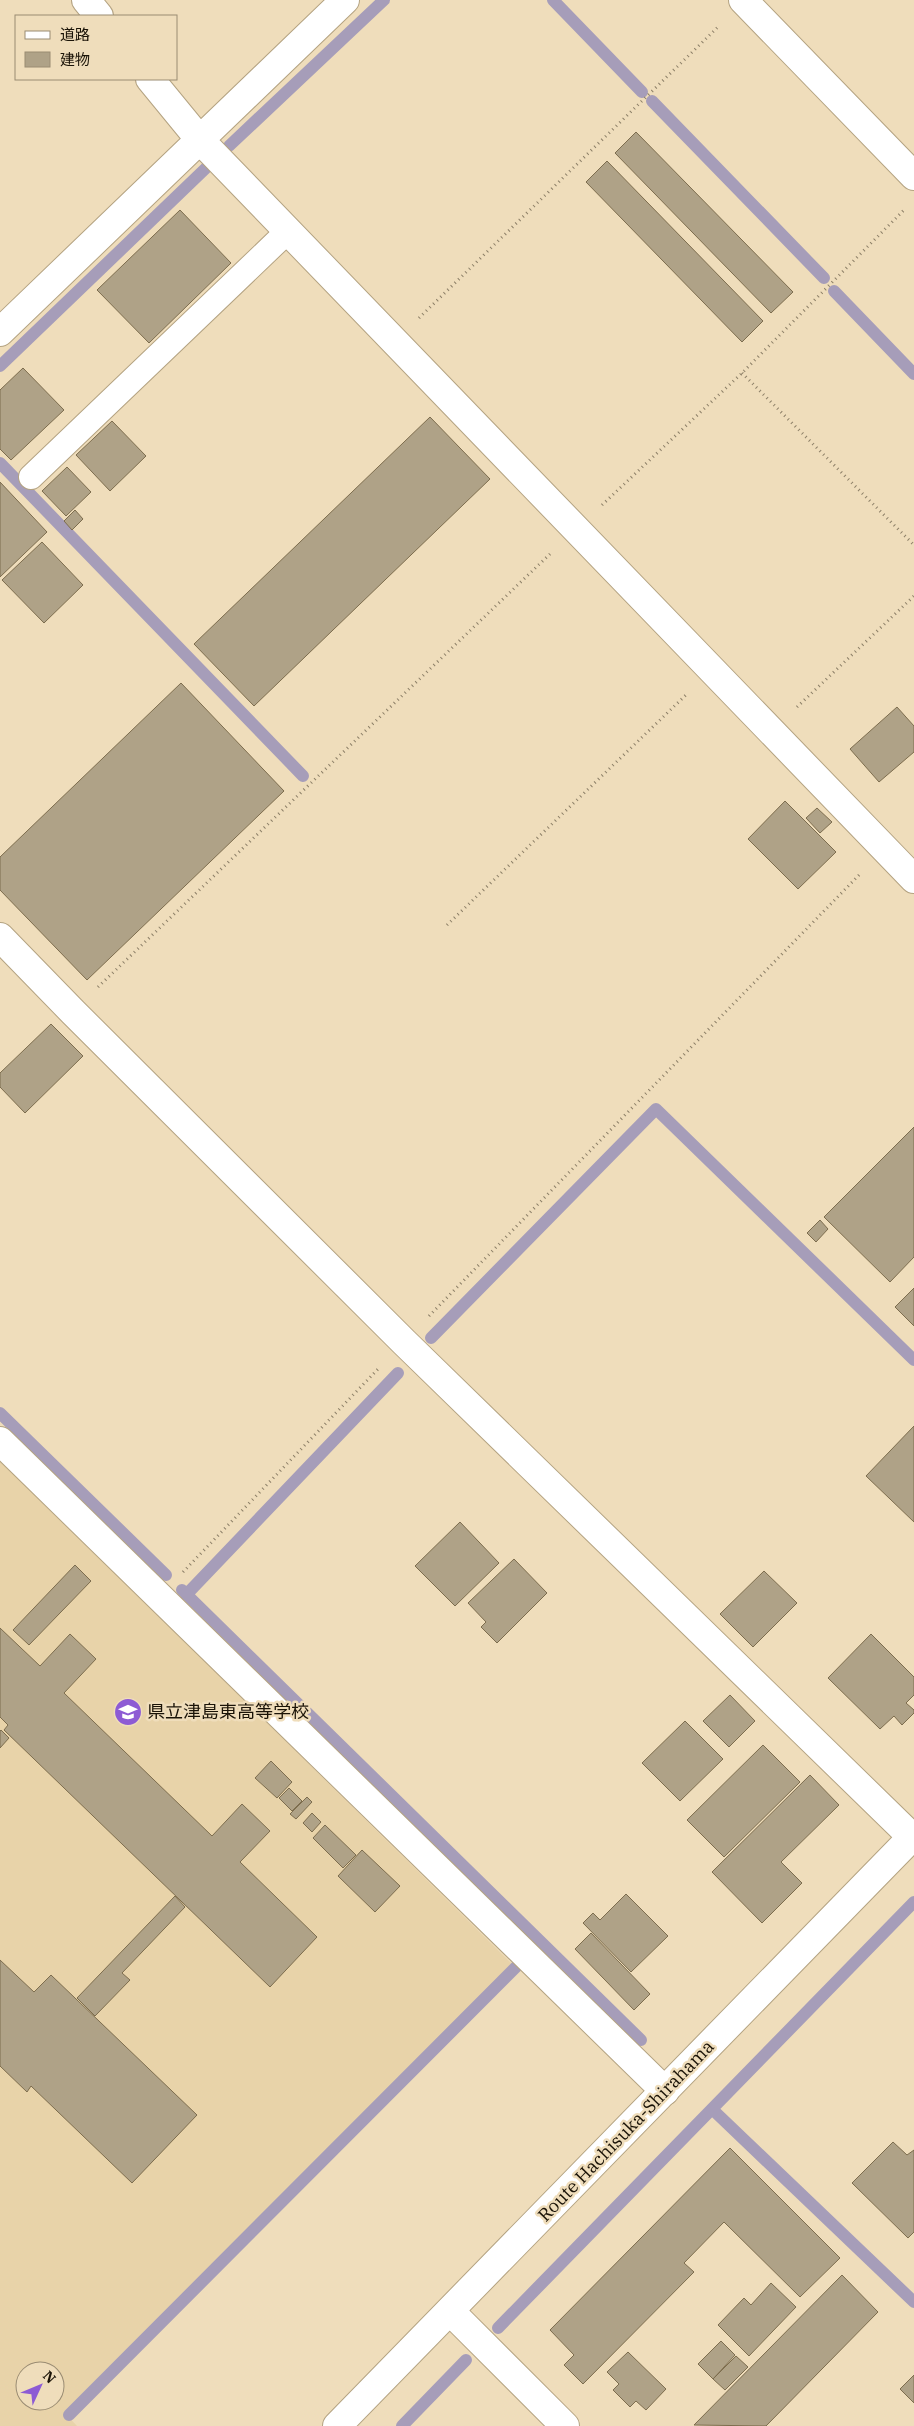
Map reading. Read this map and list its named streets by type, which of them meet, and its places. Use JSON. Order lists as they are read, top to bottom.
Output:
{
  "streets": {
    "street": ["Route Hachisuka-Shirahama"]
  },
  "places": {
    "school or university": ["県立津島東高等学校"]
  },
  "legend": ["道路", "建物"],
  "north": "top right"
}
